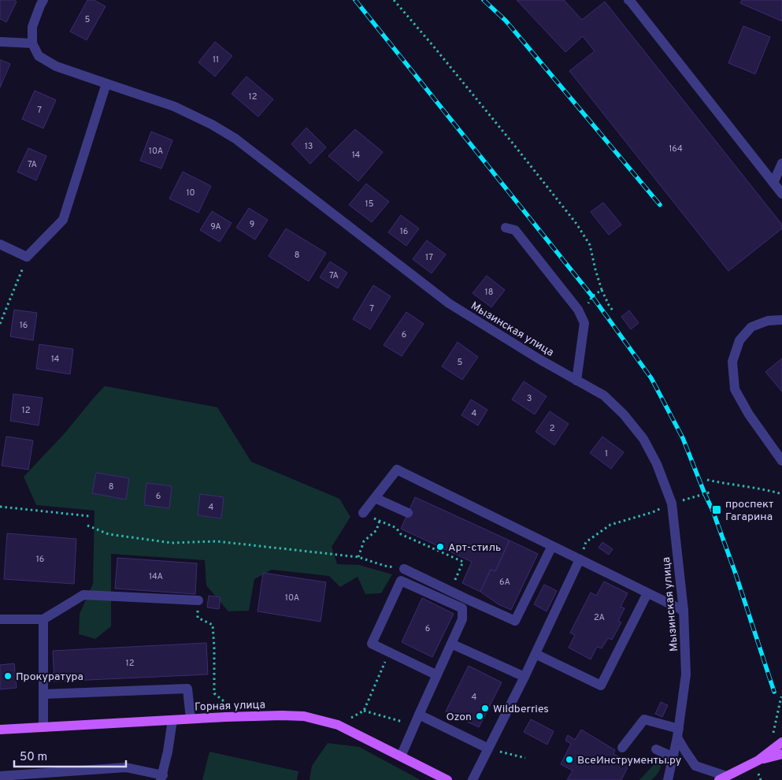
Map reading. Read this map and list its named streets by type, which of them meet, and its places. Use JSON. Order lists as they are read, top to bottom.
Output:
{
  "streets": {
    "main road": ["Горная улица"],
    "street": ["Мызинская улица"]
  },
  "places": {
    "transit": ["проспект Гагарина"],
    "other": [
      "Арт-стиль",
      "Прокуратура",
      "Wildberries",
      "Ozon",
      "ВсеИнструменты.ру"
    ]
  },
  "house_numbers": [
    "5",
    "11",
    "12",
    "7",
    "13",
    "164",
    "10А",
    "14",
    "7А",
    "10",
    "15",
    "9",
    "9А",
    "16",
    "8",
    "17",
    "7А",
    "18",
    "7",
    "16",
    "6",
    "14",
    "5",
    "3",
    "12",
    "4",
    "2",
    "1",
    "8",
    "6",
    "4",
    "16",
    "14А",
    "6А",
    "10А",
    "2А",
    "6",
    "12",
    "4"
  ],
  "scale_bar": "50 m"
}
